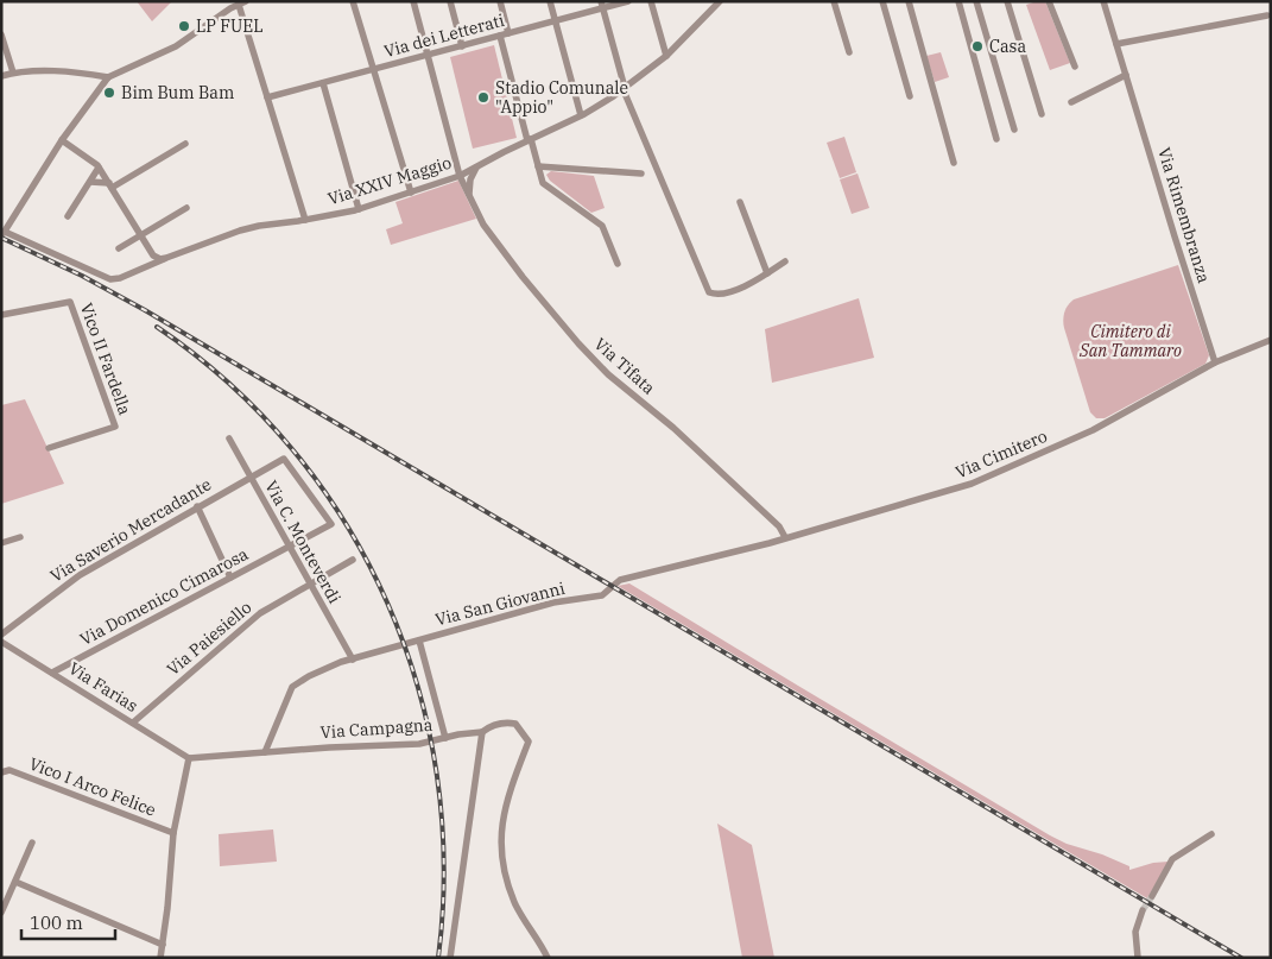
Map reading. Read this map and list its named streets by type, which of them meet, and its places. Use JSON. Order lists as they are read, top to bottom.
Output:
{
  "streets": {
    "street": [
      "Via dei Letterati",
      "Via XXIV Maggio",
      "Via Rimembranza",
      "Vico II Fardella",
      "Via Tifata",
      "Via Cimitero",
      "Via Saverio Mercadante",
      "Via C. Monteverdi",
      "Via Domenico Cimarosa",
      "Via San Giovanni",
      "Via Paiesiello",
      "Via Farias",
      "Via Campagna",
      "Vico I Arco Felice"
    ]
  },
  "crossings": [
    ["Via dei Letterati", "Via Tifata"],
    ["Via XXIV Maggio", "Via Tifata"],
    ["Via Rimembranza", "Via Cimitero"],
    ["Via Tifata", "Via Cimitero"],
    ["Via Tifata", "Via San Giovanni"],
    ["Via Cimitero", "Via San Giovanni"],
    ["Via Saverio Mercadante", "Via C. Monteverdi"],
    ["Via Saverio Mercadante", "Via Domenico Cimarosa"],
    ["Via C. Monteverdi", "Via Domenico Cimarosa"],
    ["Via C. Monteverdi", "Via San Giovanni"],
    ["Via C. Monteverdi", "Via Paiesiello"],
    ["Via Domenico Cimarosa", "Via Farias"],
    ["Via San Giovanni", "Via Campagna"],
    ["Via Paiesiello", "Via Farias"],
    ["Via Farias", "Via Campagna"]
  ],
  "parks": ["Cimitero di San Tammaro"],
  "places": [
    "LP FUEL",
    "Casa",
    "Bim Bum Bam",
    "Stadio Comunale \"Appio\""
  ],
  "scale_bar": "100 m"
}
